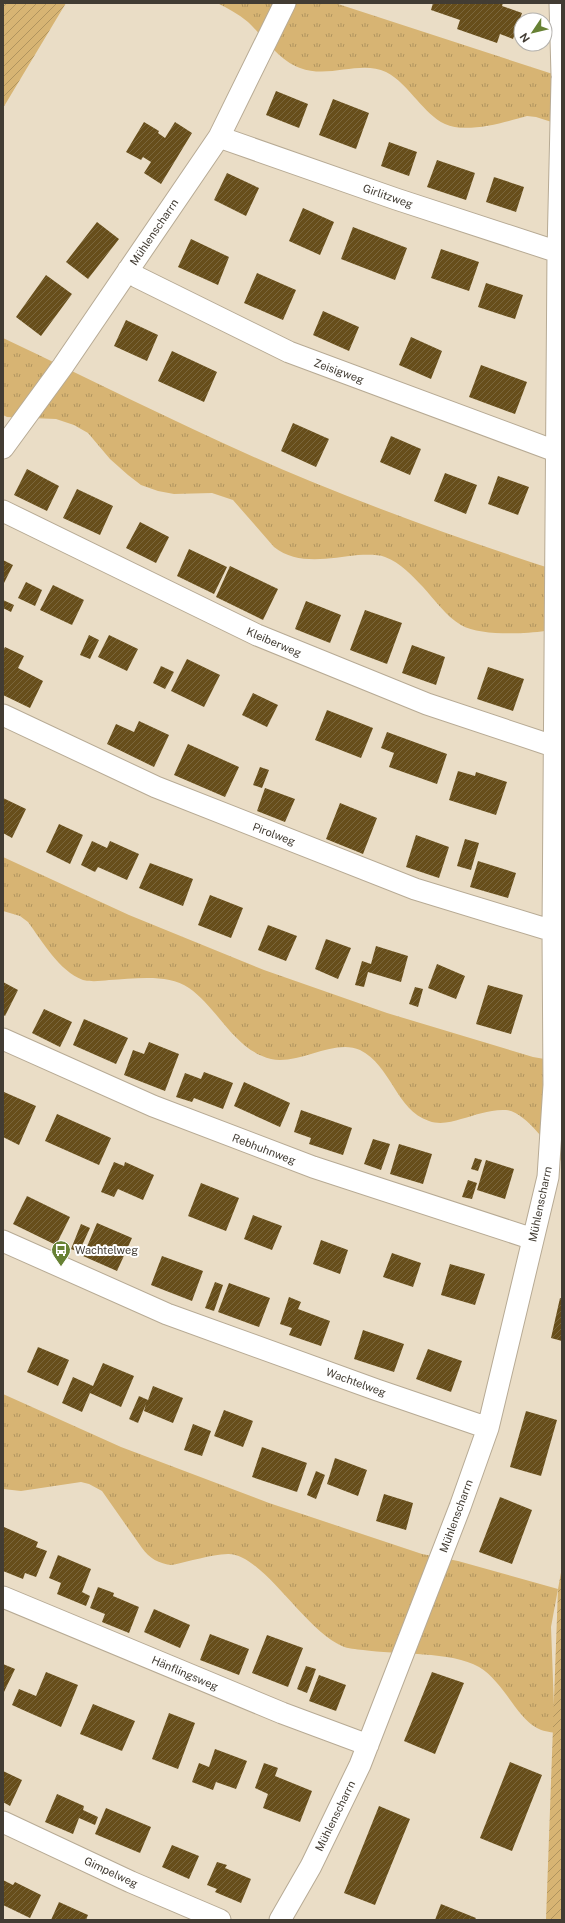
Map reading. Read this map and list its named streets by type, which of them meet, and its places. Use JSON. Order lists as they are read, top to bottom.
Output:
{
  "streets": {
    "street": [
      "Girlitzweg",
      "Mühlenscharrn",
      "Zeisigweg",
      "Kleiberweg",
      "Pirolweg",
      "Rebhuhnweg",
      "Wachtelweg",
      "Hänflingsweg",
      "Gimpelweg"
    ]
  },
  "crossings": [
    ["Girlitzweg", "Mühlenscharrn"],
    ["Mühlenscharrn", "Zeisigweg"],
    ["Mühlenscharrn", "Kleiberweg"],
    ["Mühlenscharrn", "Pirolweg"],
    ["Mühlenscharrn", "Rebhuhnweg"],
    ["Mühlenscharrn", "Wachtelweg"],
    ["Mühlenscharrn", "Hänflingsweg"]
  ],
  "places": {
    "bus stop": ["Wachtelweg"]
  },
  "north": "bottom left"
}
